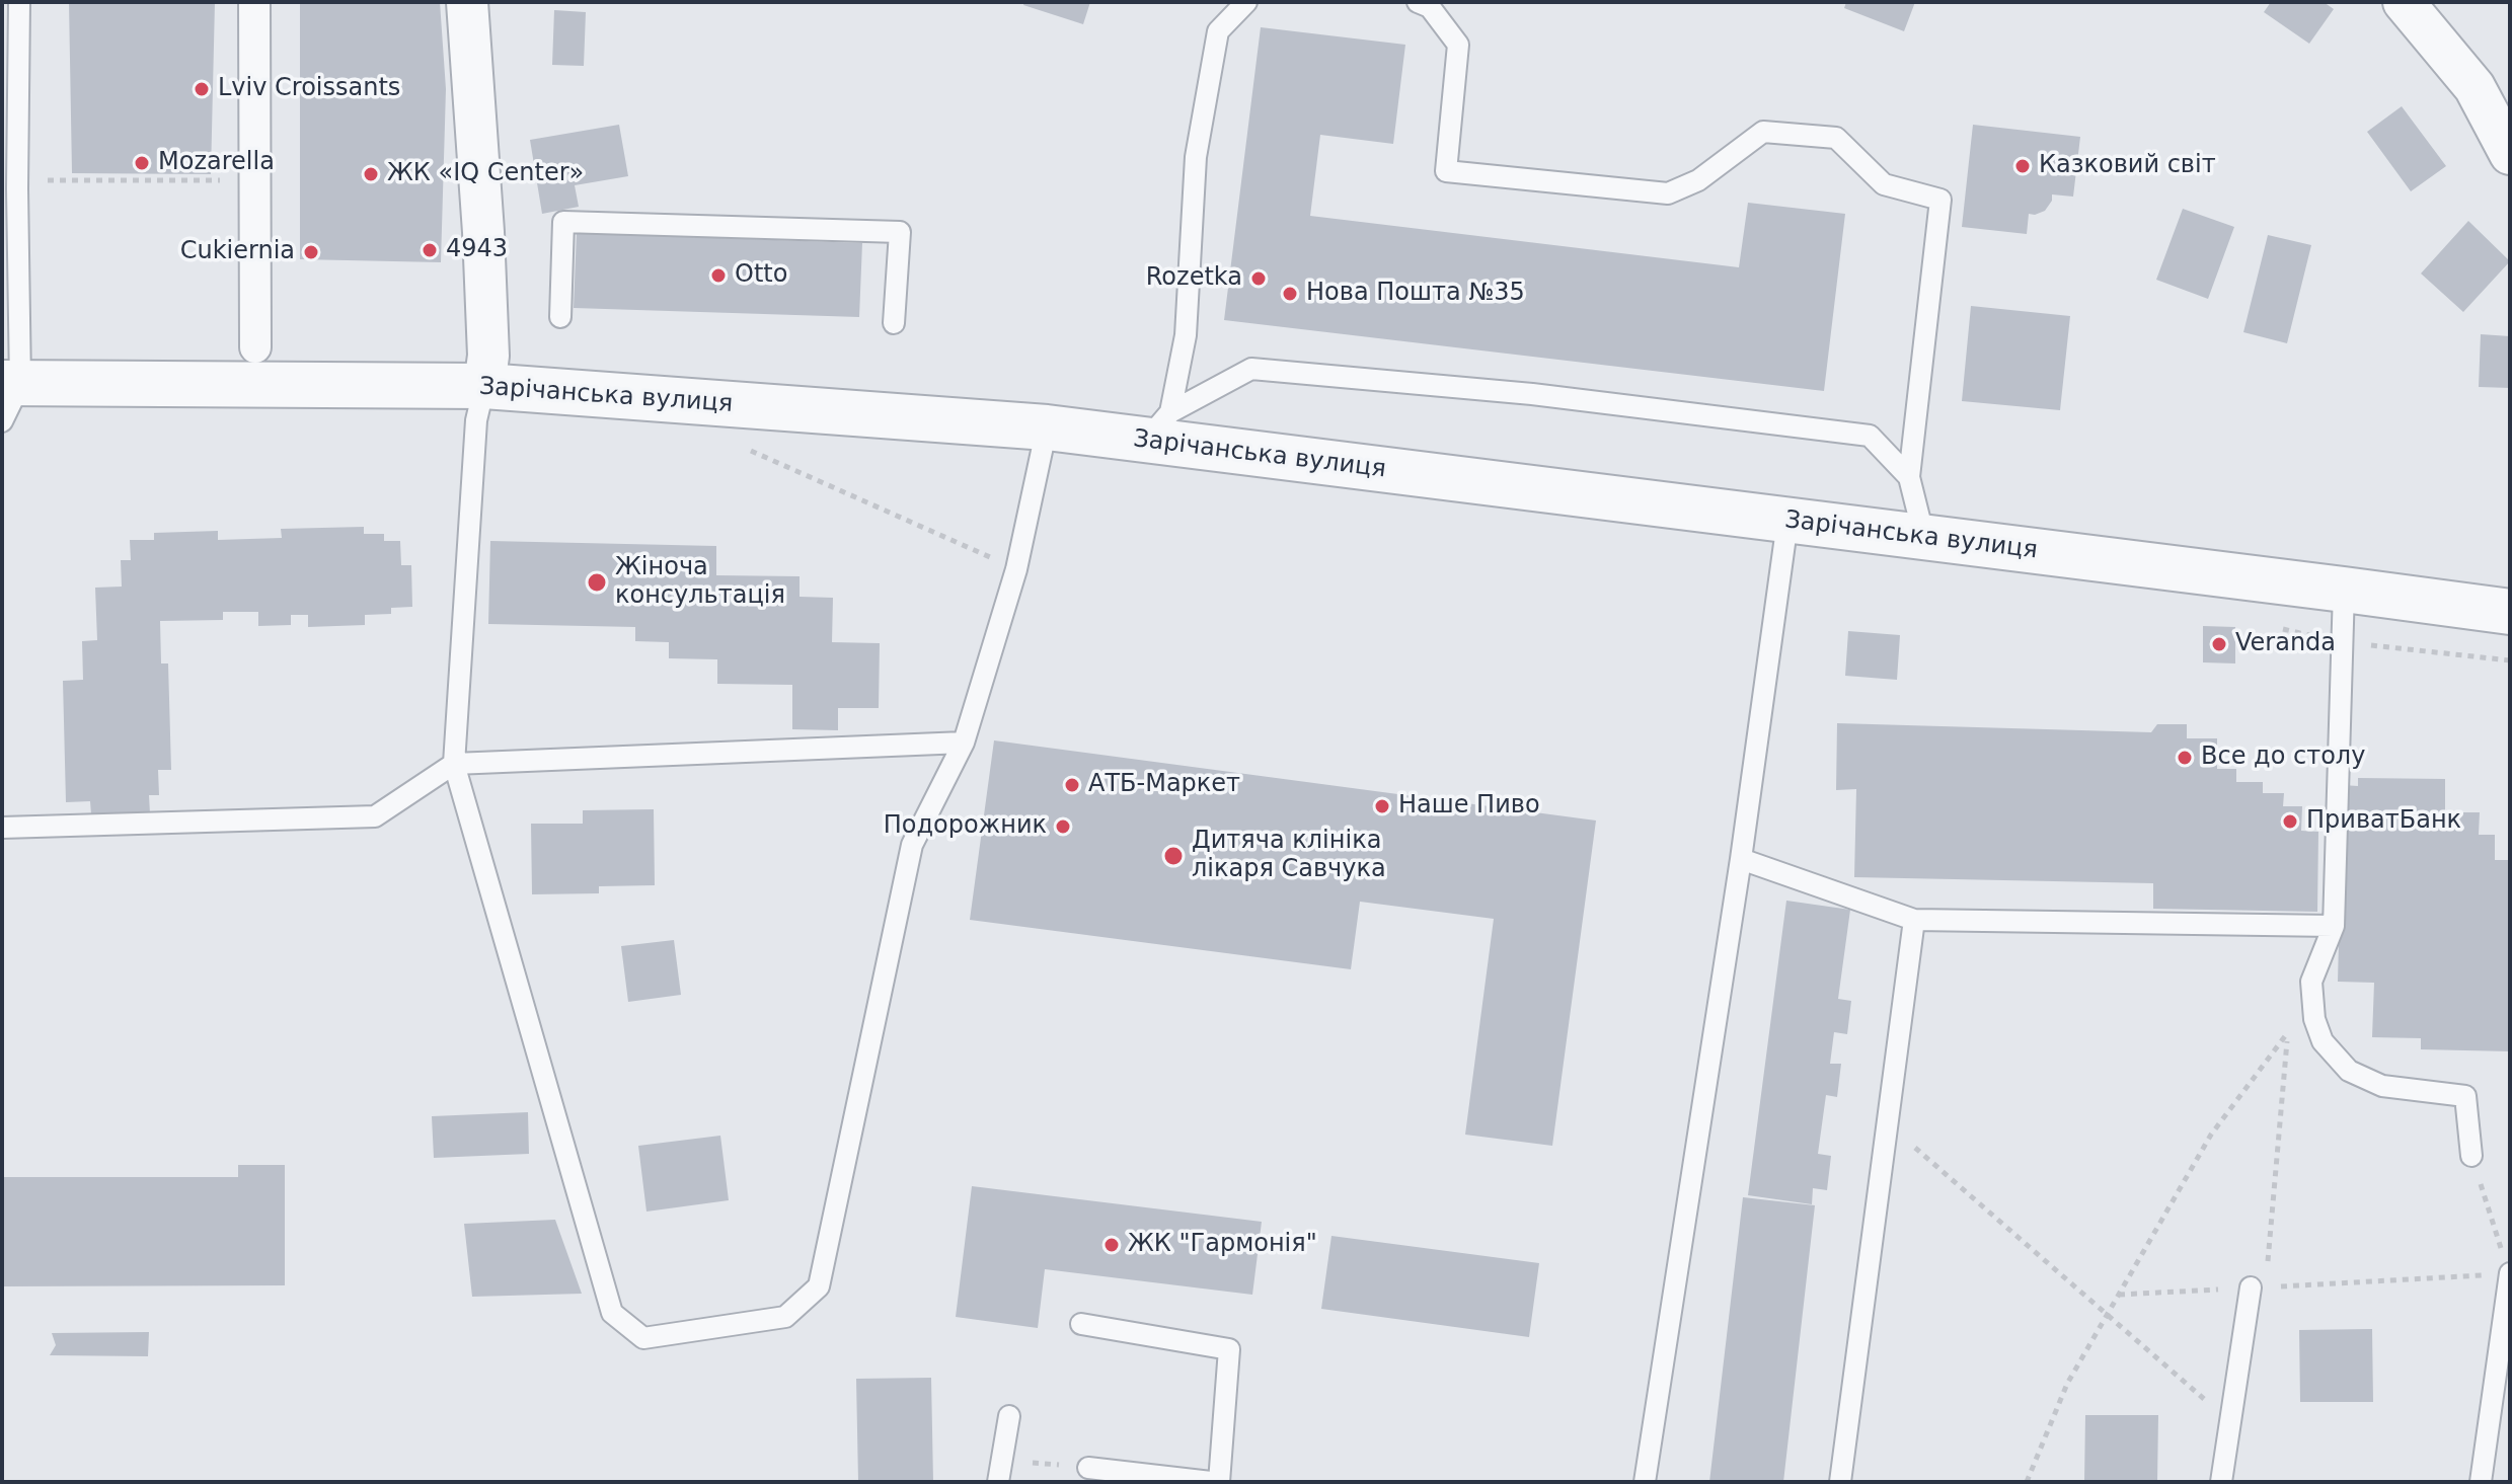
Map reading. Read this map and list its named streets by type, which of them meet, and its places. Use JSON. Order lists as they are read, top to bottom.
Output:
{
  "streets": {
    "street": ["Зарічанська вулиця"]
  },
  "places": [
    "Lviv Croissants",
    "Mozarella",
    "Казковий світ",
    "ЖК «IQ Center»",
    "4943",
    "Cukiernia",
    "Otto",
    "Rozetka",
    "Нова Пошта №35",
    "Жіноча консультація",
    "Veranda",
    "Все до столу",
    "АТБ-Маркет",
    "Наше Пиво",
    "ПриватБанк",
    "Подорожник",
    "Дитяча клініка лікаря Савчука",
    "ЖК \"Гармонія\""
  ]
}
